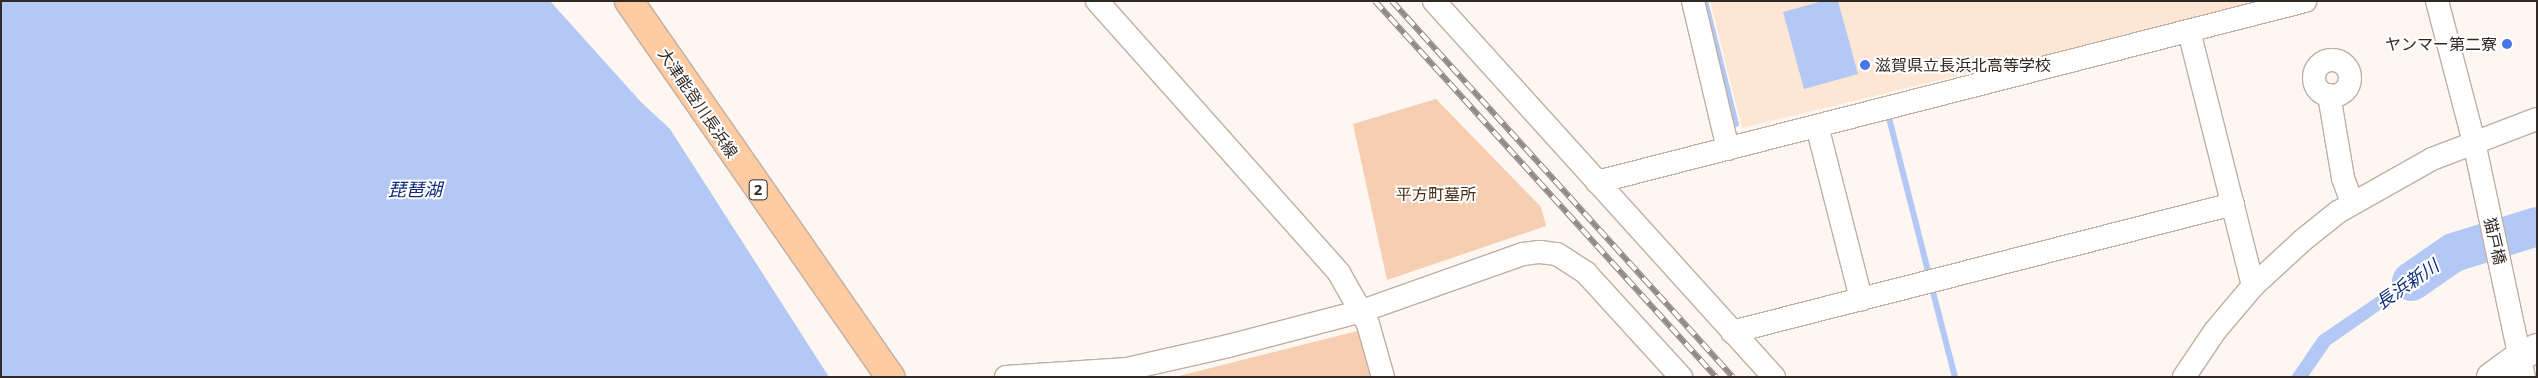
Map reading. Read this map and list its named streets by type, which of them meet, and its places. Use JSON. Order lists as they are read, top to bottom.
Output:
{
  "streets": {
    "main road": ["大津能登川長浜線", "2"],
    "street": ["猫戸橋"]
  },
  "water": ["琵琶湖", "長浜新川"],
  "parks": ["平方町墓所"],
  "places": ["ヤンマー第二寮", "滋賀県立長浜北高等学校"]
}
